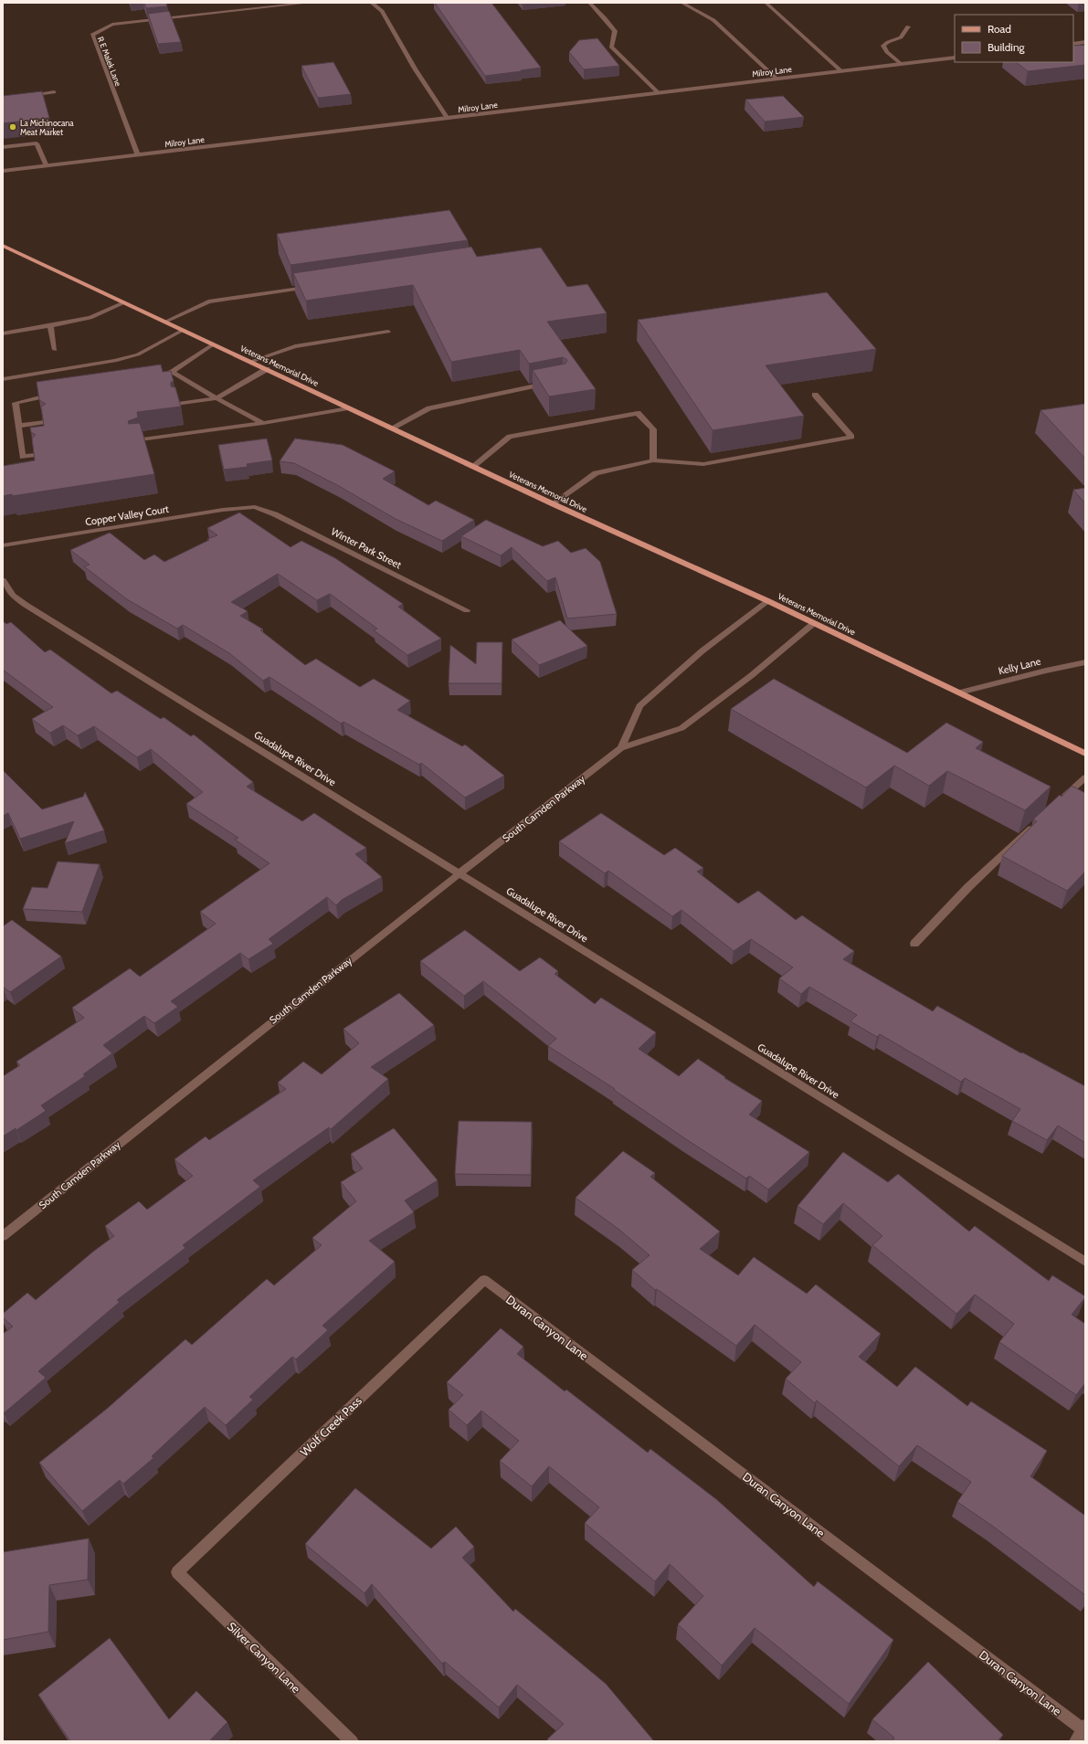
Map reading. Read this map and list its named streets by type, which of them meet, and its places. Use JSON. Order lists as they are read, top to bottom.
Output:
{
  "streets": {
    "main road": ["Veterans Memorial Drive"],
    "street": [
      "R E Malek Lane",
      "Milroy Lane",
      "Copper Valley Court",
      "Winter Park Street",
      "Kelly Lane",
      "Guadalupe River Drive",
      "South Camden Parkway",
      "Duran Canyon Lane",
      "Wolf Creek Pass",
      "Silver Canyon Lane"
    ]
  },
  "crossings": [
    ["R E Malek Lane", "Milroy Lane"],
    ["Veterans Memorial Drive", "Kelly Lane"],
    ["Veterans Memorial Drive", "South Camden Parkway"],
    ["Copper Valley Court", "Winter Park Street"],
    ["Guadalupe River Drive", "South Camden Parkway"],
    ["Duran Canyon Lane", "Wolf Creek Pass"],
    ["Wolf Creek Pass", "Silver Canyon Lane"]
  ],
  "places": ["La Michinocana Meat Market"],
  "legend": ["Road", "Building"]
}
